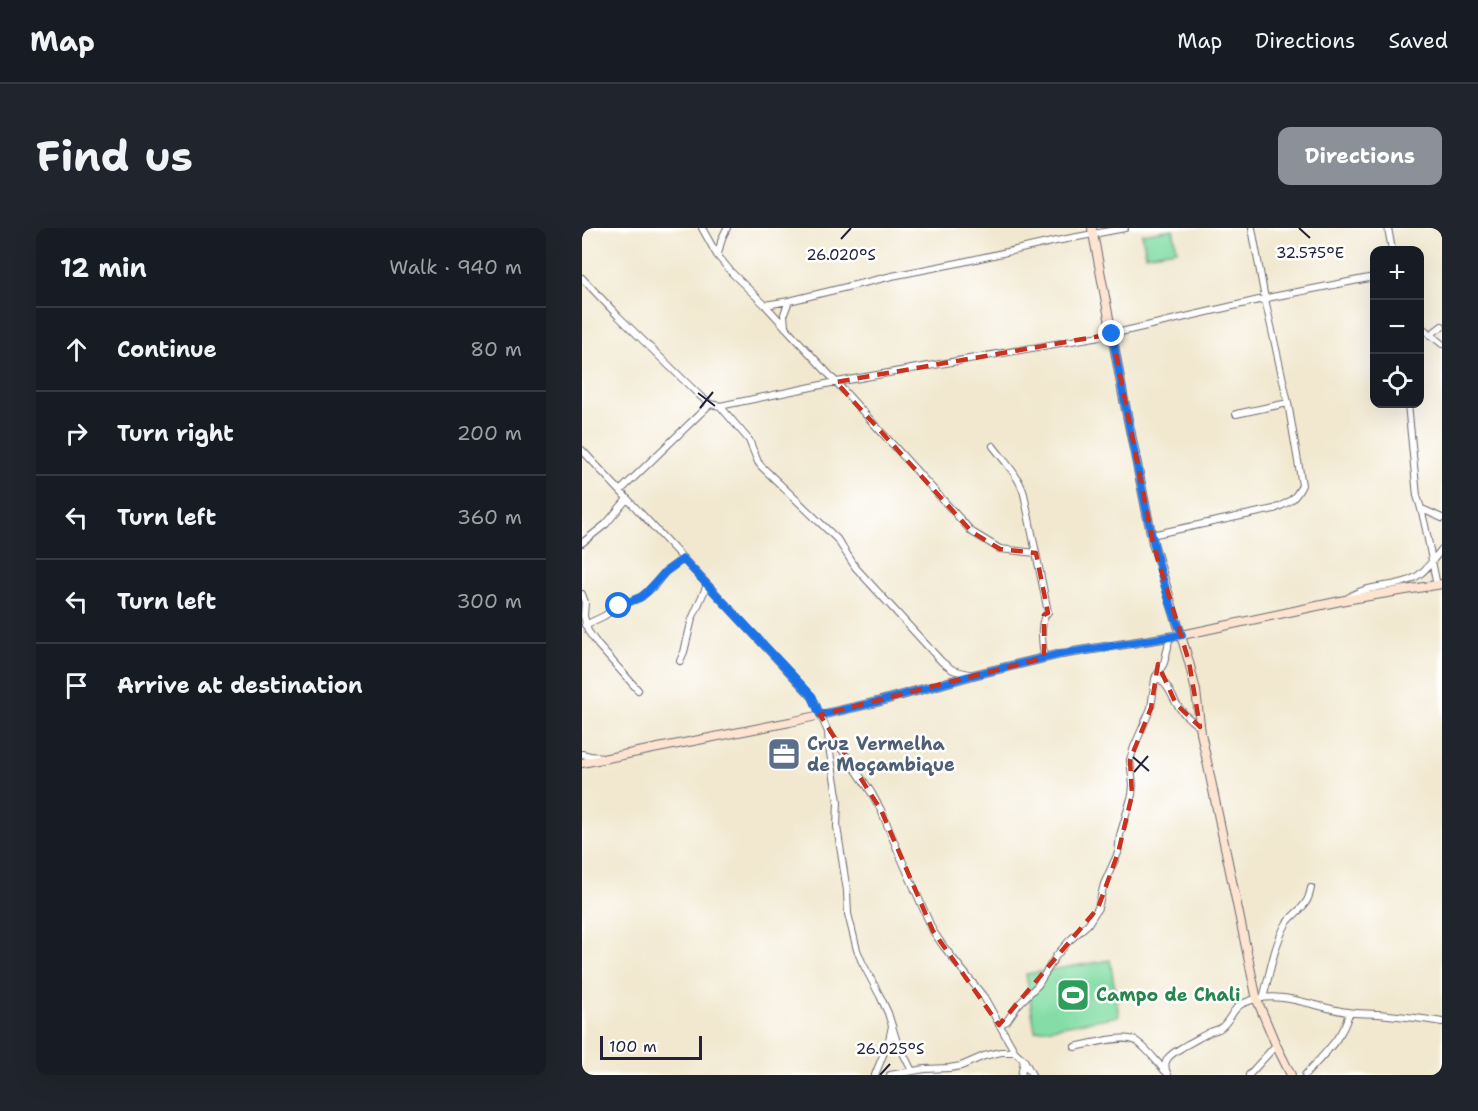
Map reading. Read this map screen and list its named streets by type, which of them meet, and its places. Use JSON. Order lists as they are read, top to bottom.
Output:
{
  "places": {
    "office": ["Cruz Vermelha de Moçambique"],
    "sports": ["Campo de Chali"]
  },
  "scale_bar": "100 m",
  "page": {
    "header": "Map",
    "nav": ["Map", "Directions", "Saved"],
    "buttons": "Directions",
    "title": "Find us",
    "heading": ["12 min", "Walk · 940 m"],
    "map_buttons": ["+", "−"],
    "list": [
      ["Continue", "80 m"],
      ["Turn right", "200 m"],
      ["Turn left", "360 m"],
      ["Turn left", "300 m"],
      "Arrive at destination"
    ],
    "scale": "100 m"
  },
  "coordinates": ["32.575°E", "26.020°S", "26.025°S"]
}
